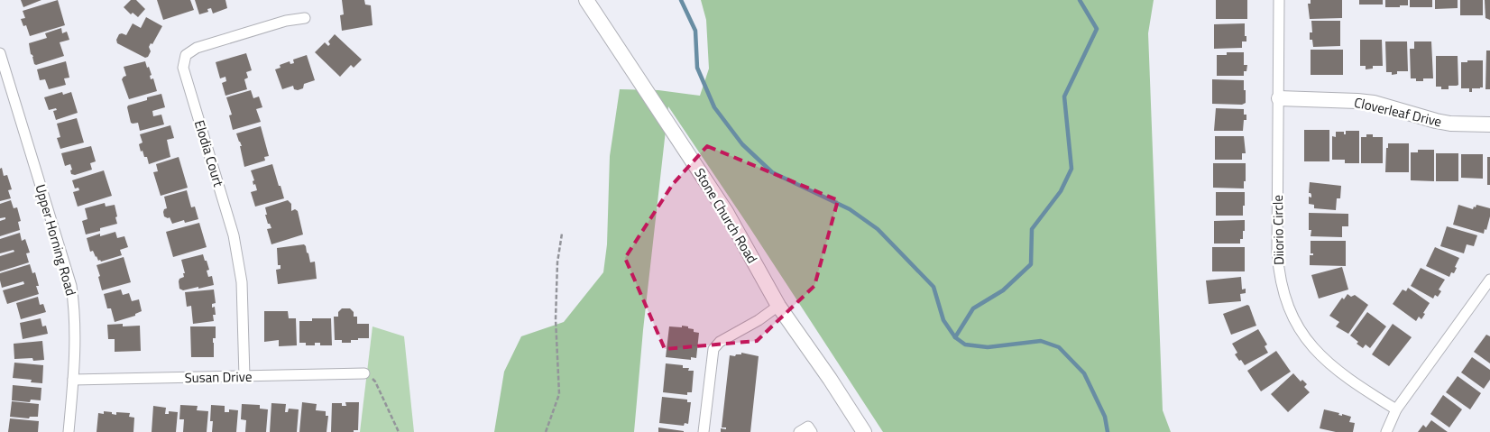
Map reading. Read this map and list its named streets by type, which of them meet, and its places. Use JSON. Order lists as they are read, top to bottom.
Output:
{
  "streets": {
    "main road": ["Cloverleaf Drive", "Stone Church Road"],
    "street": [
      "Elodia Court",
      "Diiorio Circle",
      "Upper Horning Road",
      "Susan Drive"
    ]
  },
  "crossings": [
    ["Cloverleaf Drive", "Diiorio Circle"],
    ["Elodia Court", "Susan Drive"],
    ["Upper Horning Road", "Susan Drive"]
  ]
}
